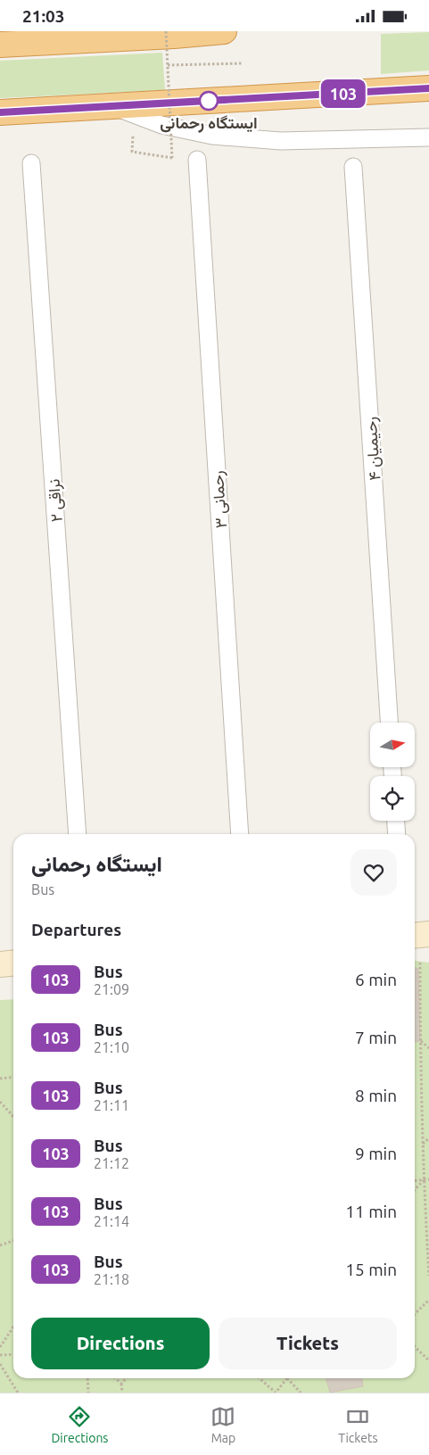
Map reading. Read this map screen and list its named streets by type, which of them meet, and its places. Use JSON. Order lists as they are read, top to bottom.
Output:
{
  "streets": {
    "street": ["رحیمیان ۴", "رحمانی ۳", "نراقی ۲"]
  },
  "places": ["ایستگاه رحمانی"],
  "lines": ["bus line 103"],
  "north": "right",
  "page": {
    "status": "21:03",
    "on_map": "103",
    "heading": [
      ["ایستگاه رحمانی", "Bus"],
      "Departures"
    ],
    "list": [
      {
        "mark": "103",
        "name": "Bus",
        "note": "21:09",
        "value": "6 min"
      },
      {
        "mark": "103",
        "name": "Bus",
        "note": "21:10",
        "value": "7 min"
      },
      {
        "mark": "103",
        "name": "Bus",
        "note": "21:11",
        "value": "8 min"
      },
      {
        "mark": "103",
        "name": "Bus",
        "note": "21:12",
        "value": "9 min"
      },
      {
        "mark": "103",
        "name": "Bus",
        "note": "21:14",
        "value": "11 min"
      },
      {
        "mark": "103",
        "name": "Bus",
        "note": "21:18",
        "value": "15 min"
      }
    ],
    "buttons": ["Directions", "Tickets"],
    "tabs": ["Directions", "Map", "Tickets"]
  }
}
